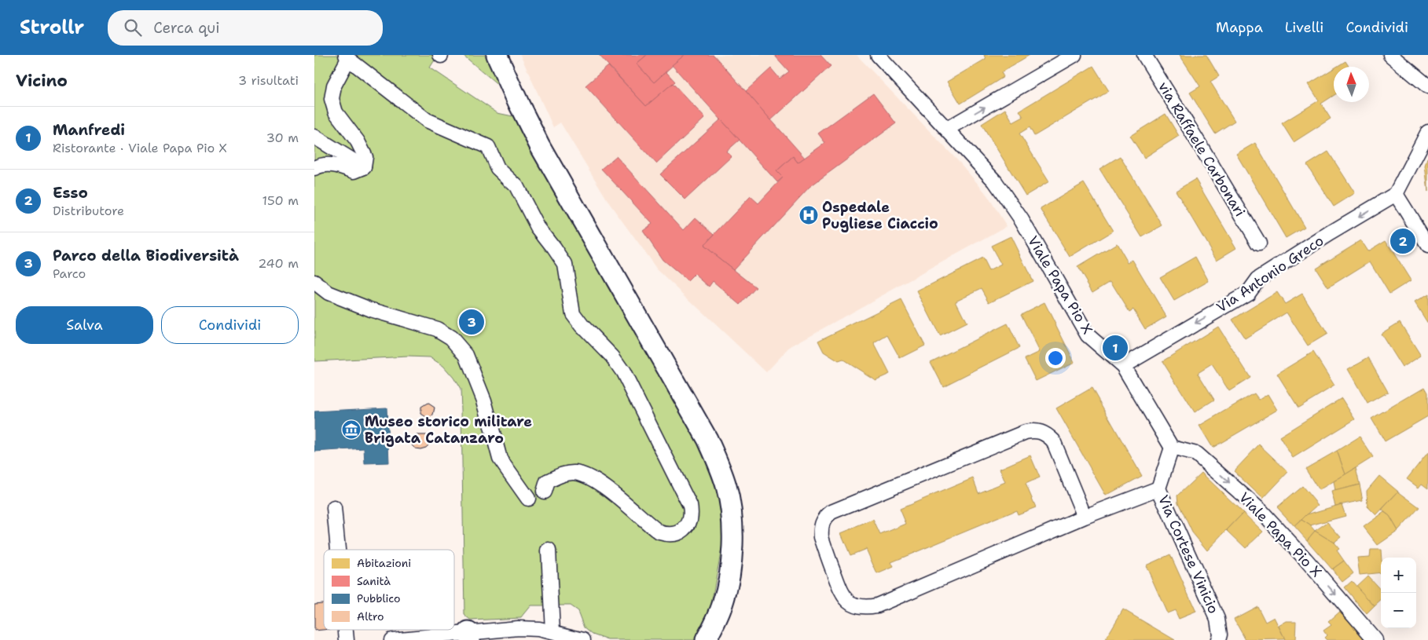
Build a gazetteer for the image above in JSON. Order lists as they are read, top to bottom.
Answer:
{
  "streets": {
    "street": [
      "via Raffaele Carbonari",
      "Via Antonio Greco",
      "Viale Papa Pio X",
      "Via Cortese Vinicio"
    ]
  },
  "crossings": [
    ["Via Antonio Greco", "Viale Papa Pio X"],
    ["Viale Papa Pio X", "Via Cortese Vinicio"]
  ],
  "one_way": ["Via Antonio Greco", "Viale Papa Pio X"],
  "places": {
    "hospital": ["Ospedale Pugliese Ciaccio"],
    "museum": ["Museo storico militare Brigata Catanzaro"]
  },
  "legend": [
    "Abitazioni",
    "Sanità",
    "Pubblico",
    "Altro"
  ],
  "north": "top",
  "page": {
    "header": "Strollr",
    "search": "Cerca qui",
    "nav": ["Mappa", "Livelli", "Condividi"],
    "heading": ["Vicino", "3 risultati"],
    "list": [
      {
        "mark": "1",
        "name": "Manfredi",
        "note": "Ristorante · Viale Papa Pio X",
        "value": "30 m"
      },
      {
        "mark": "2",
        "name": "Esso",
        "note": "Distributore",
        "value": "150 m"
      },
      {
        "mark": "3",
        "name": "Parco della Biodiversità",
        "note": "Parco",
        "value": "240 m"
      }
    ],
    "pins": ["2", "3", "1"],
    "buttons": ["Salva", "Condividi"],
    "map_buttons": ["+", "−"]
  }
}
